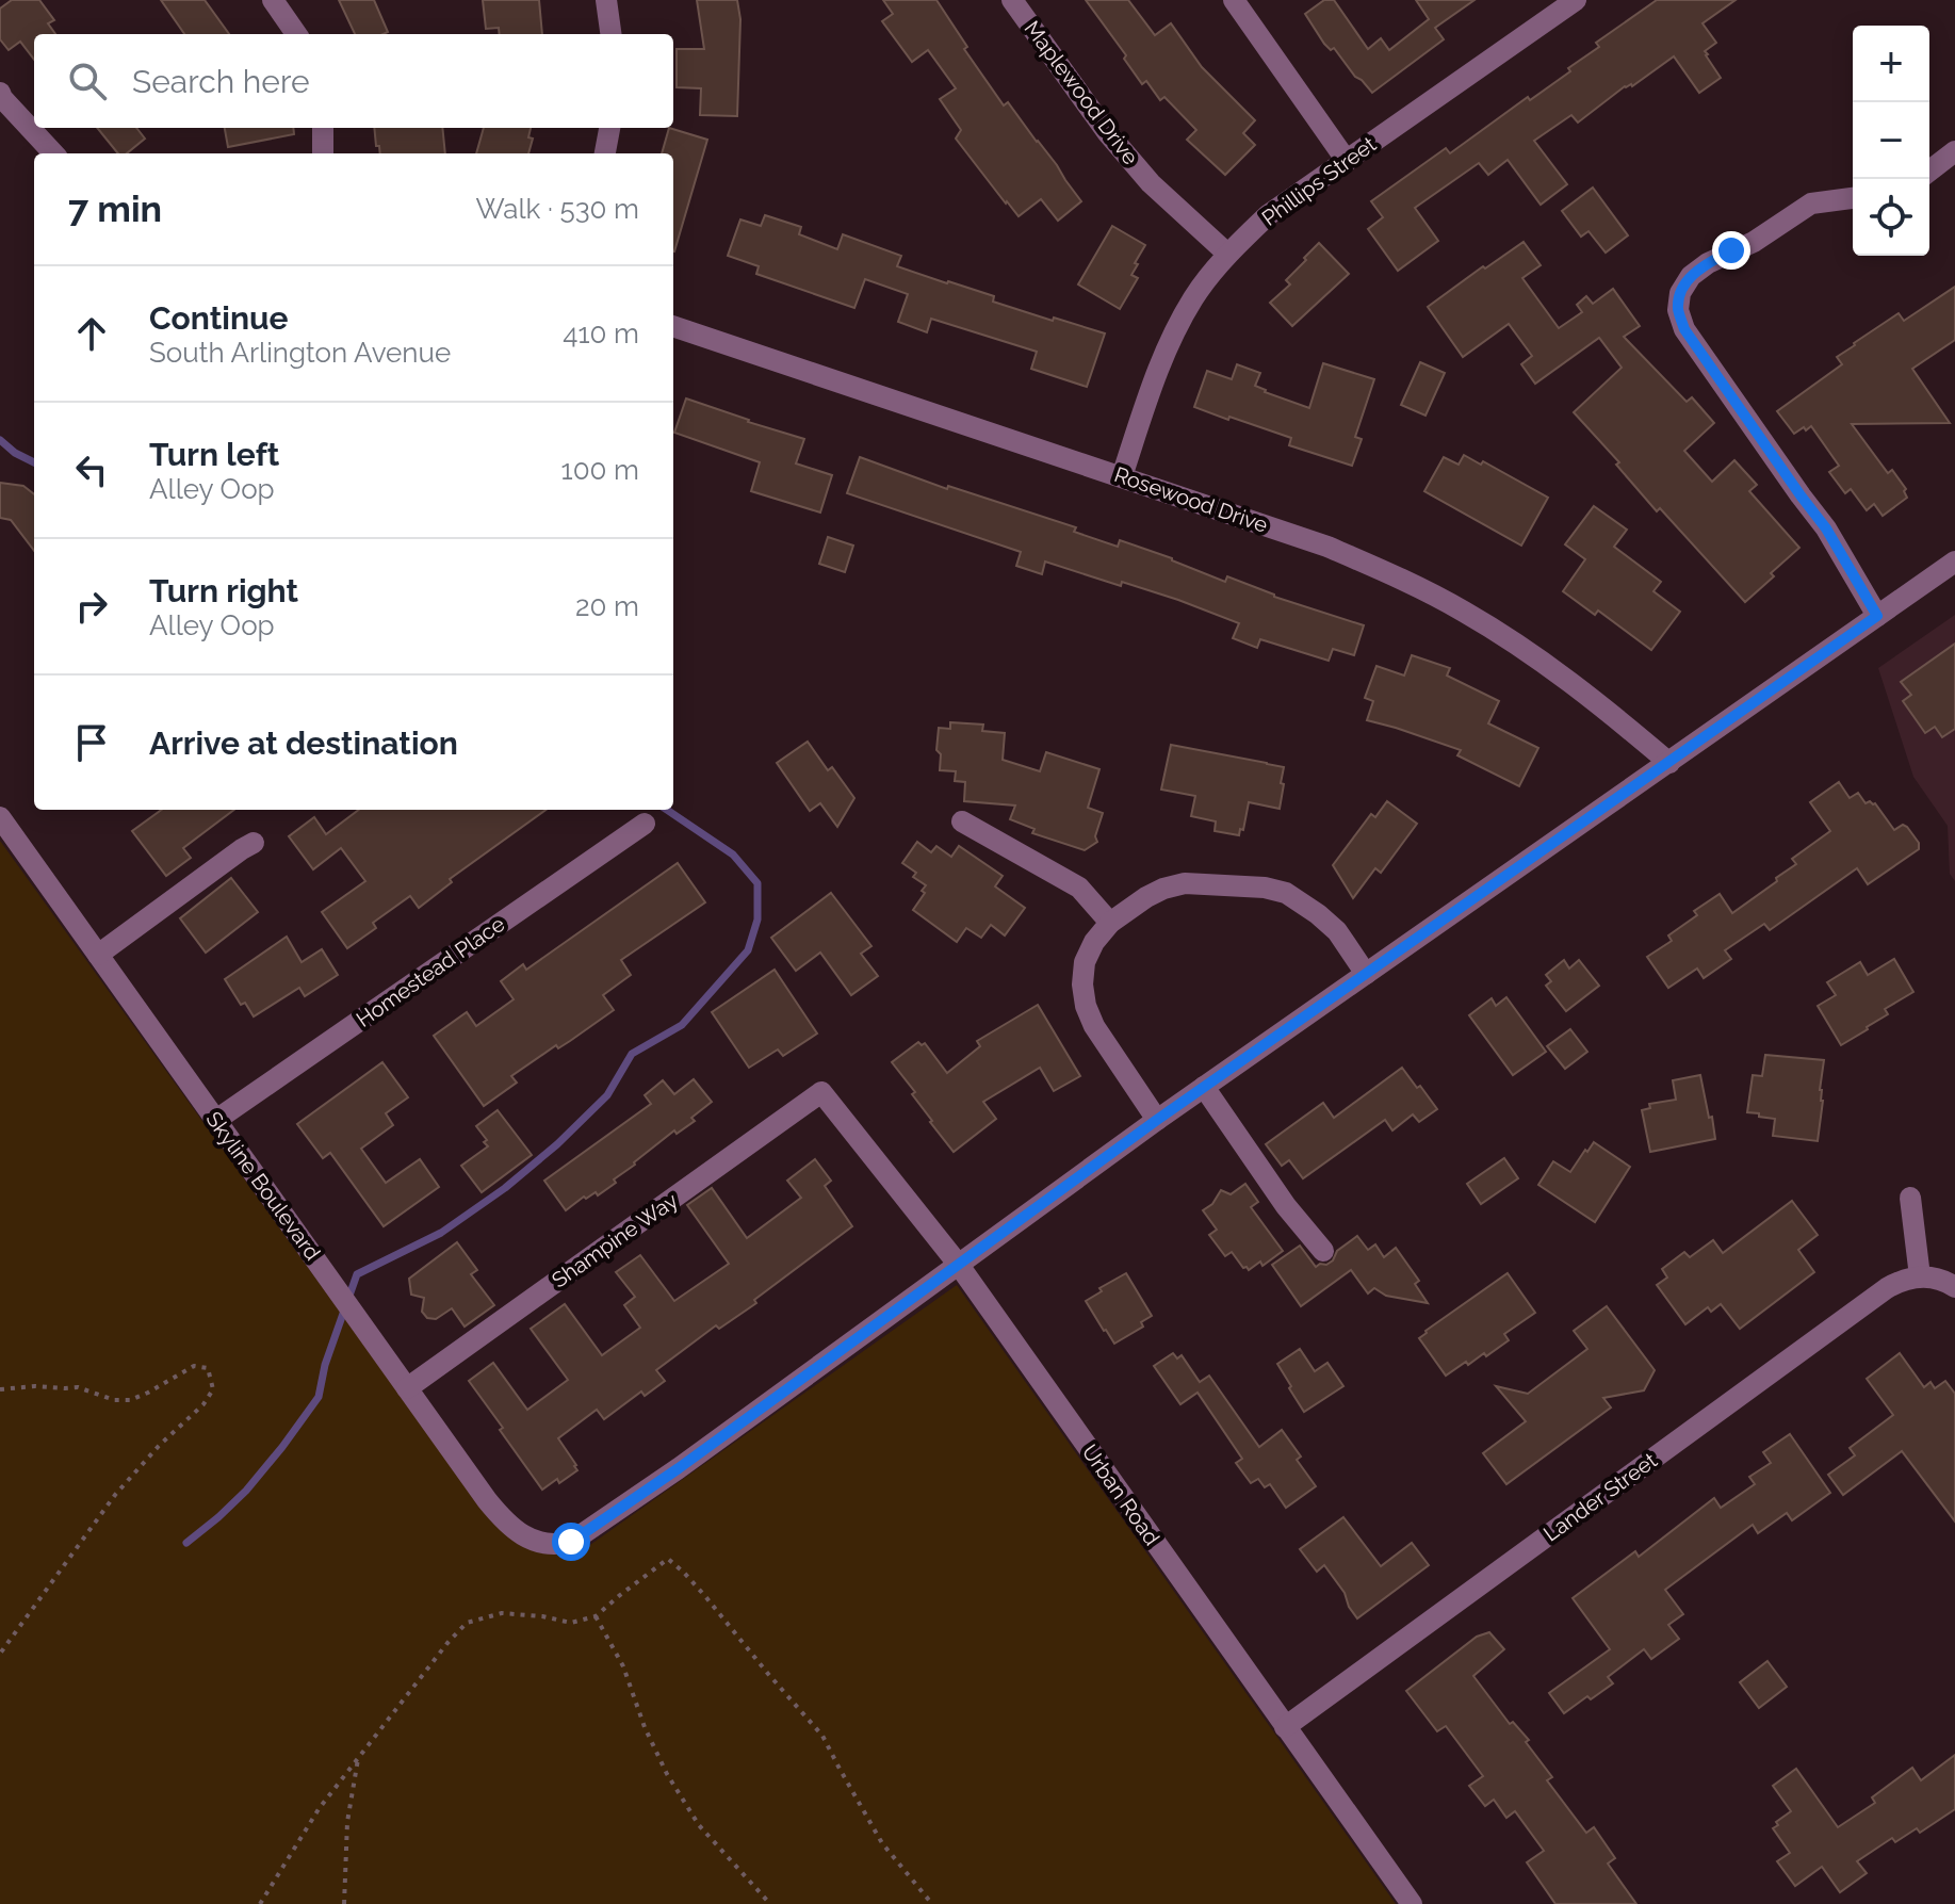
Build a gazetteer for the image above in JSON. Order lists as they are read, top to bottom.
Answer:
{
  "streets": {
    "street": [
      "Maplewood Drive",
      "Phillips Street",
      "Rosewood Drive",
      "Homestead Place",
      "Skyline Boulevard",
      "Shampine Way",
      "Urban Road",
      "Lander Street"
    ]
  },
  "crossings": [
    ["Maplewood Drive", "Phillips Street"],
    ["Phillips Street", "Rosewood Drive"],
    ["Homestead Place", "Skyline Boulevard"],
    ["Skyline Boulevard", "Shampine Way"],
    ["Skyline Boulevard", "Urban Road"],
    ["Shampine Way", "Urban Road"],
    ["Urban Road", "Lander Street"]
  ],
  "page": {
    "map_buttons": ["+", "−"],
    "search": "Search here",
    "heading": ["7 min", "Walk · 530 m"],
    "list": [
      ["Continue", "South Arlington Avenue", "410 m"],
      ["Turn left", "Alley Oop", "100 m"],
      ["Turn right", "Alley Oop", "20 m"],
      "Arrive at destination"
    ]
  }
}
